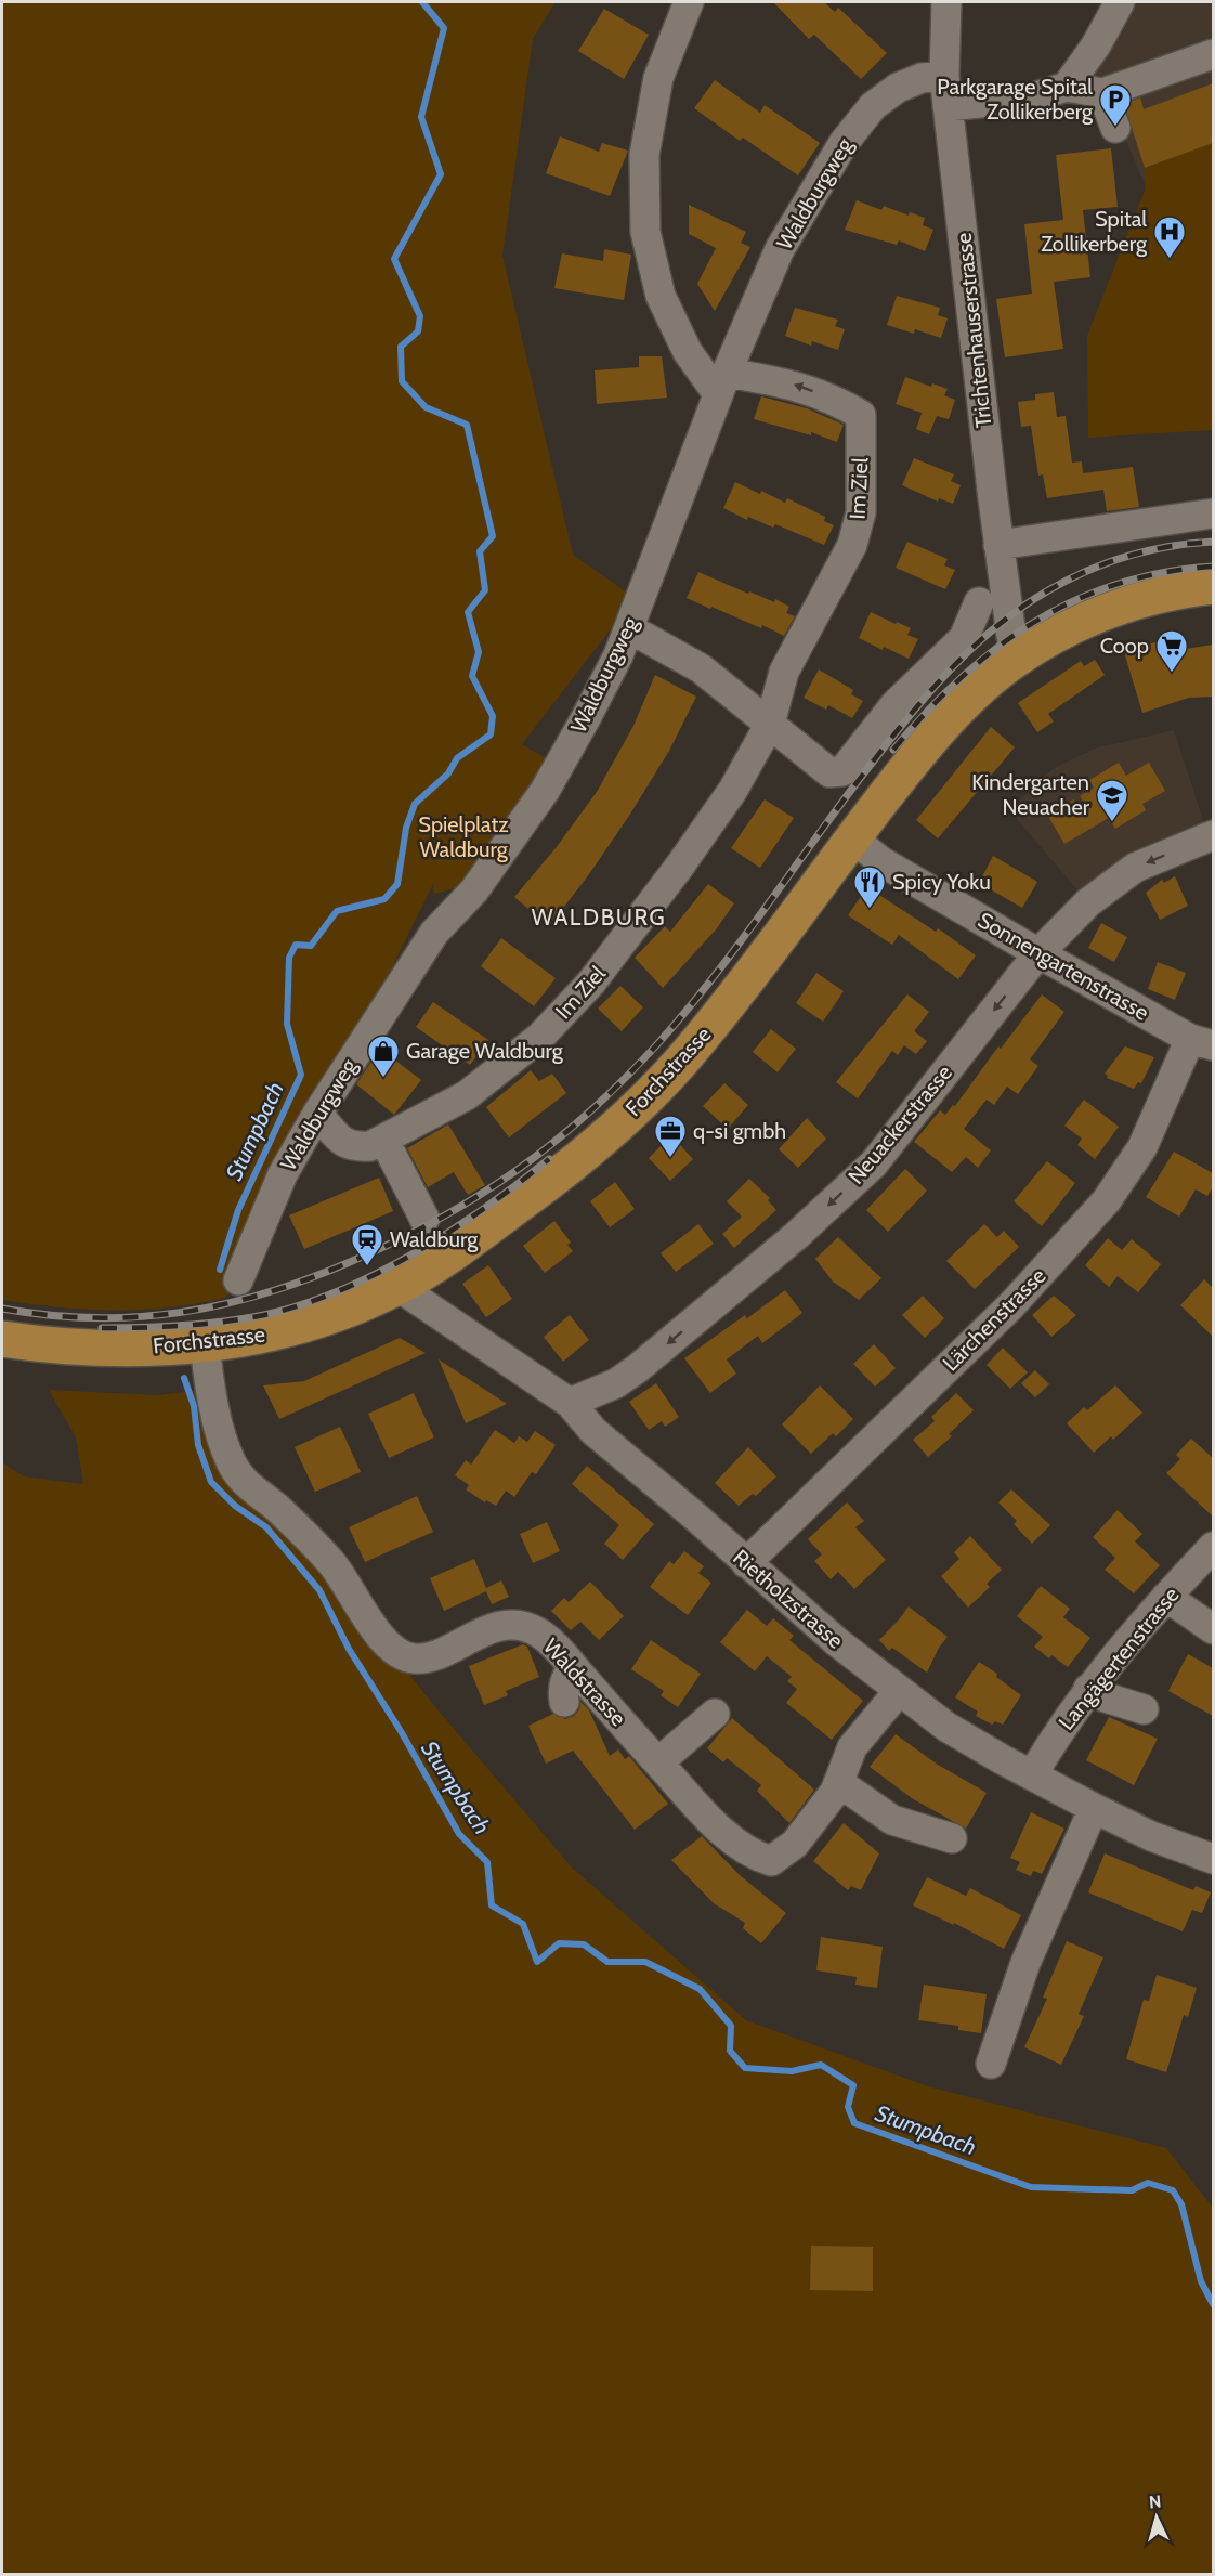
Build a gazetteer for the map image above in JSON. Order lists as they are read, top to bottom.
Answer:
{
  "streets": {
    "main road": ["Forchstrasse"],
    "street": [
      "Waldburgweg",
      "Trichtenhauserstrasse",
      "Im Ziel",
      "Sonnengartenstrasse",
      "Neuackerstrasse",
      "Lärchenstrasse",
      "Rietholzstrasse",
      "Langägertenstrasse",
      "Waldstrasse"
    ]
  },
  "crossings": [
    ["Waldburgweg", "Trichtenhauserstrasse"],
    ["Waldburgweg", "Im Ziel"],
    ["Trichtenhauserstrasse", "Forchstrasse"],
    ["Sonnengartenstrasse", "Forchstrasse"],
    ["Sonnengartenstrasse", "Neuackerstrasse"],
    ["Sonnengartenstrasse", "Lärchenstrasse"],
    ["Forchstrasse", "Rietholzstrasse"],
    ["Forchstrasse", "Waldstrasse"],
    ["Neuackerstrasse", "Rietholzstrasse"],
    ["Lärchenstrasse", "Rietholzstrasse"],
    ["Rietholzstrasse", "Langägertenstrasse"],
    ["Rietholzstrasse", "Waldstrasse"]
  ],
  "one_way": ["Neuackerstrasse"],
  "districts": ["WALDBURG"],
  "water": ["Stumpbach"],
  "parks": ["Spielplatz Waldburg"],
  "places": {
    "parking": ["Parkgarage Spital Zollikerberg"],
    "hospital": ["Spital Zollikerberg"],
    "supermarket": ["Coop"],
    "school or university": ["Kindergarten Neuacher"],
    "restaurant": ["Spicy Yoku"],
    "shop": ["Garage Waldburg"],
    "office": ["q-si gmbh"],
    "station": ["Waldburg"]
  },
  "north": "top"
}
